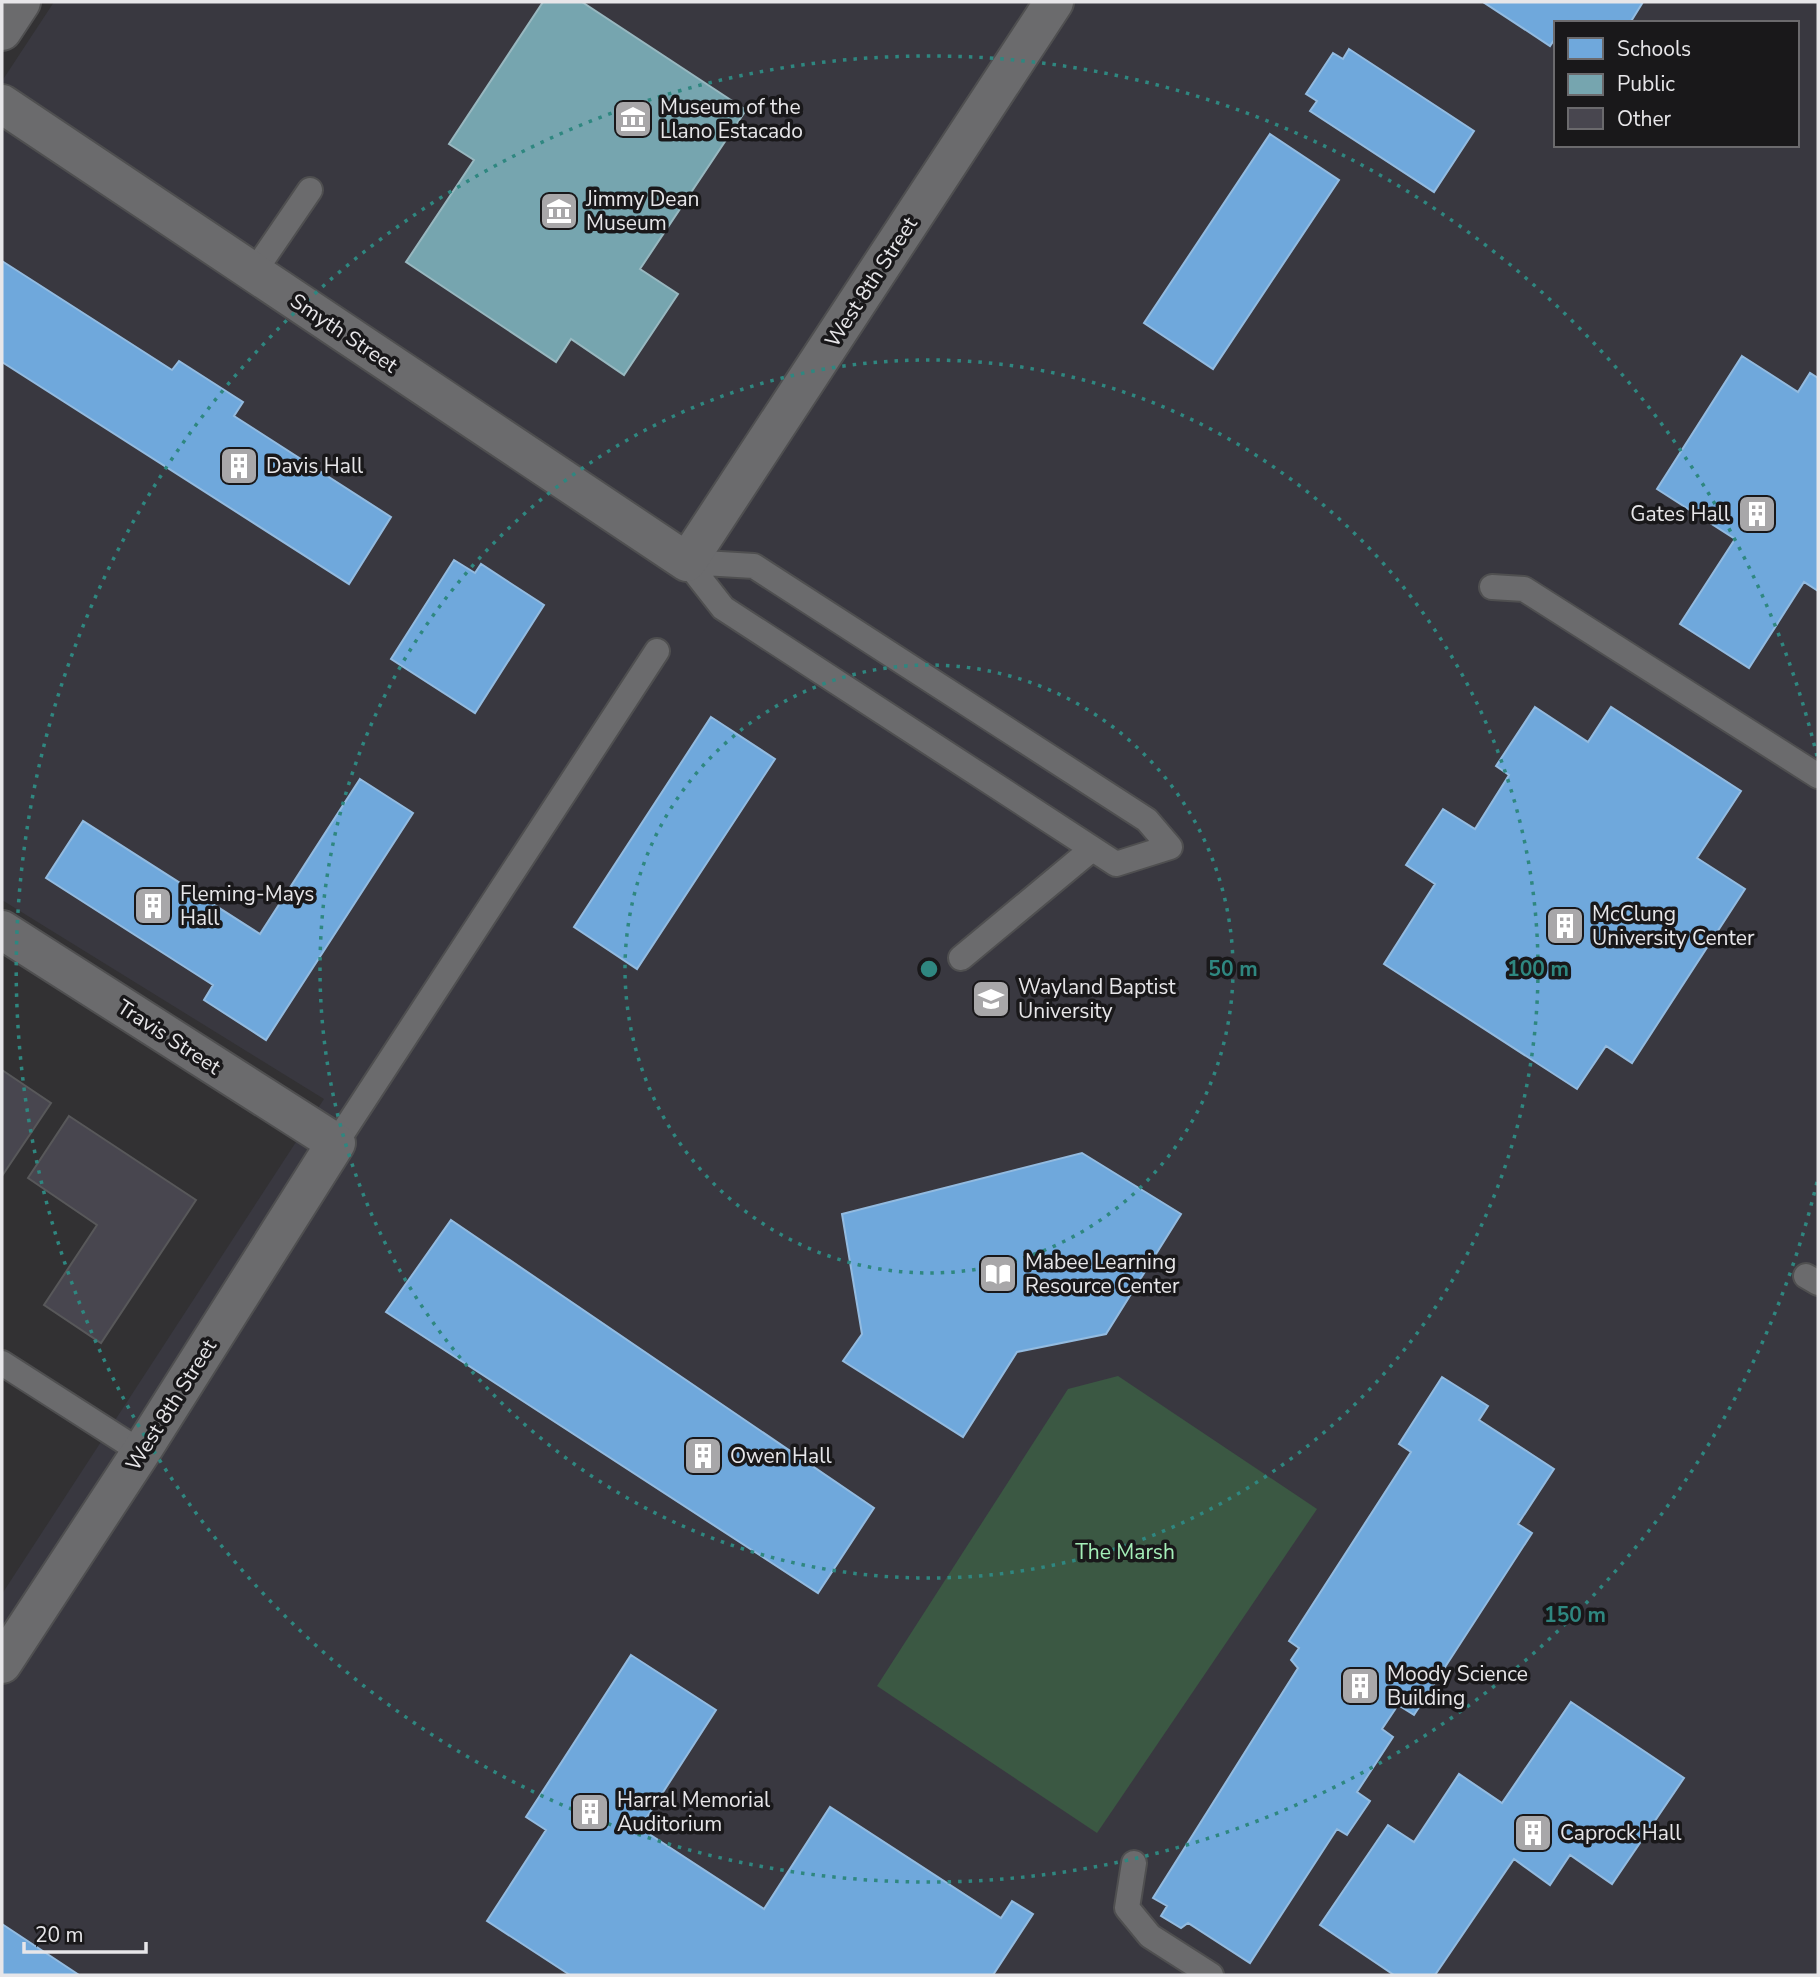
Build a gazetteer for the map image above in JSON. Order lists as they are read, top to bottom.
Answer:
{
  "streets": {
    "street": ["West 8th Street", "Smyth Street", "Travis Street"]
  },
  "crossings": [
    ["West 8th Street", "Smyth Street"],
    ["West 8th Street", "Travis Street"]
  ],
  "parks": ["The Marsh"],
  "places": {
    "museum": ["Museum of the Llano Estacado", "Jimmy Dean Museum"],
    "building": [
      "Davis Hall",
      "Gates Hall",
      "Fleming-Mays Hall",
      "McClung University Center",
      "Owen Hall",
      "Moody Science Building",
      "Harral Memorial Auditorium",
      "Caprock Hall"
    ],
    "school or university": ["Wayland Baptist University"],
    "library": ["Mabee Learning Resource Center"]
  },
  "legend": ["Schools", "Public", "Other"],
  "scale_bar": "20 m",
  "rings": ["50 m", "100 m", "150 m"]
}
